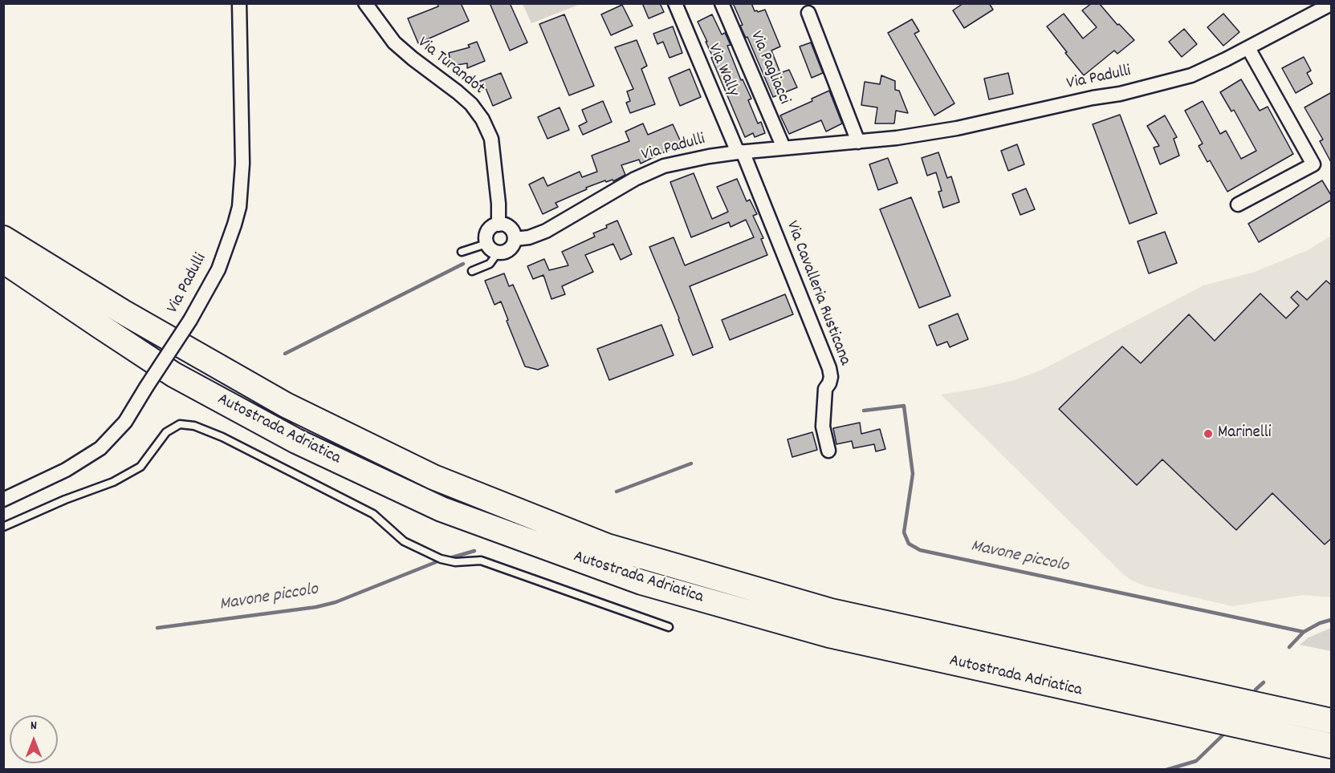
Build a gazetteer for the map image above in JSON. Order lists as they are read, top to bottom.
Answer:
{
  "streets": {
    "highway": ["Autostrada Adriatica"],
    "street": [
      "Via Turandot",
      "Via Pagliacci",
      "Via Wally",
      "Via Padulli",
      "Via Cavalleria Rusticana"
    ]
  },
  "crossings": [
    ["Via Turandot", "Via Padulli"],
    ["Via Pagliacci", "Via Padulli"],
    ["Via Wally", "Via Padulli"],
    ["Via Wally", "Via Cavalleria Rusticana"],
    ["Via Padulli", "Via Cavalleria Rusticana"]
  ],
  "water": ["Mavone piccolo"],
  "places": ["Marinelli"],
  "north": "top"
}
